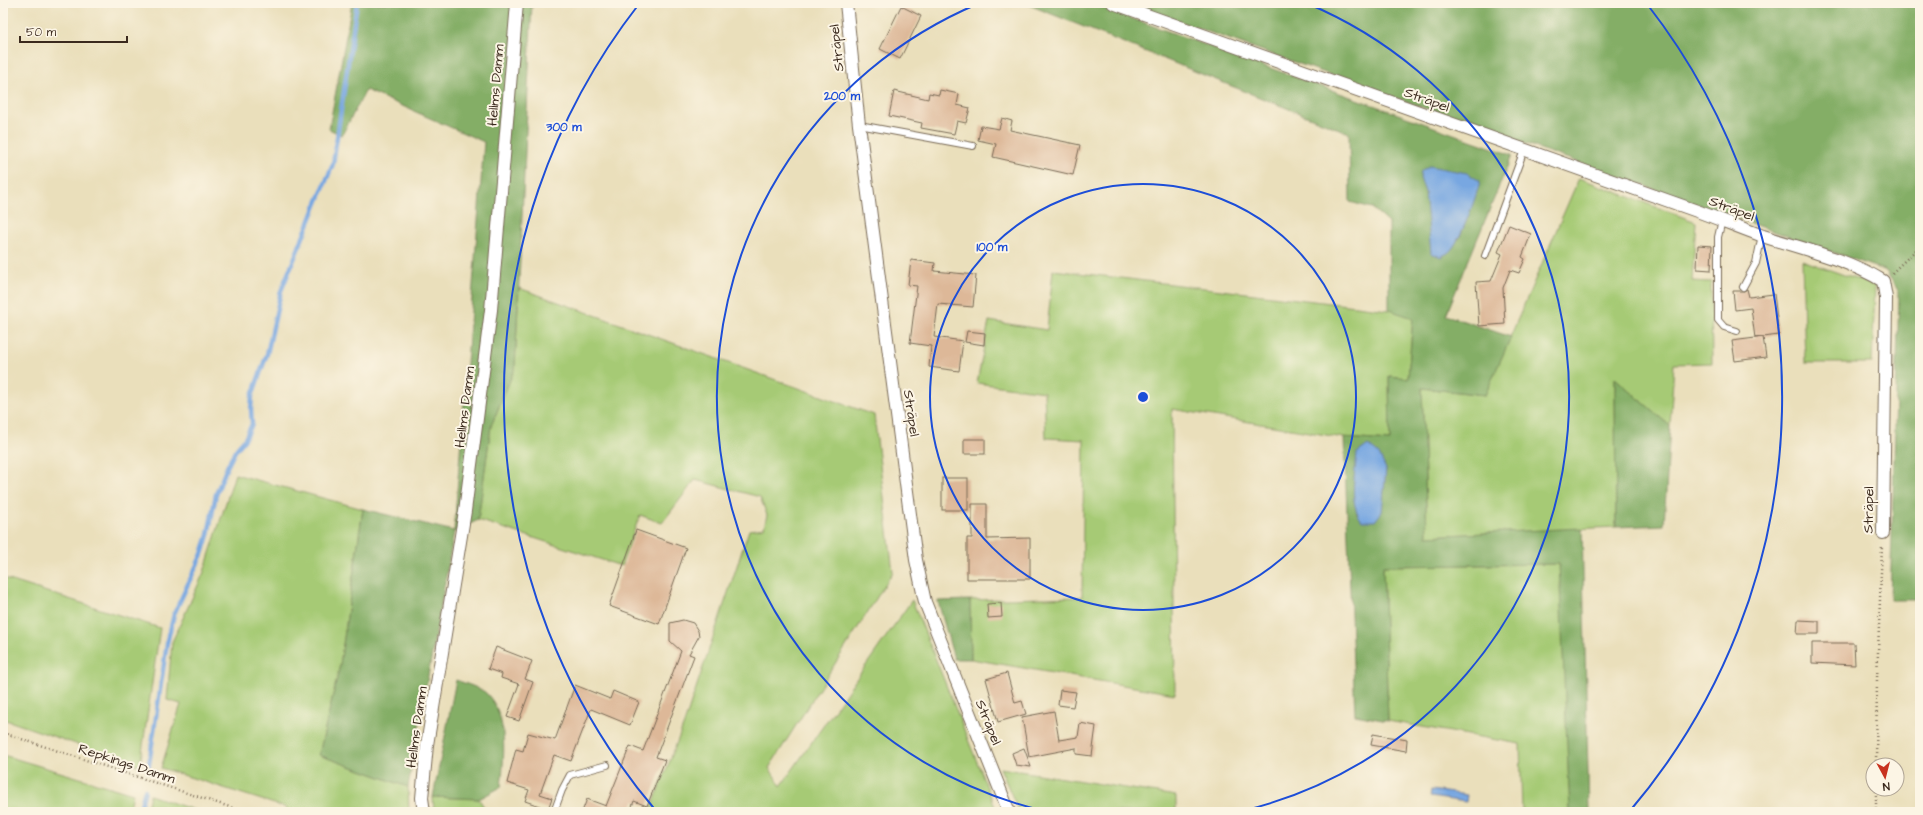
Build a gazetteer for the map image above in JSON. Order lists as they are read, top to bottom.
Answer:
{
  "streets": {
    "street": ["Sträpel", "Hellms Damm"],
    "path": ["Repkings Damm"]
  },
  "scale_bar": "50 m",
  "north": "bottom",
  "rings": ["200 m", "300 m", "100 m"]
}
